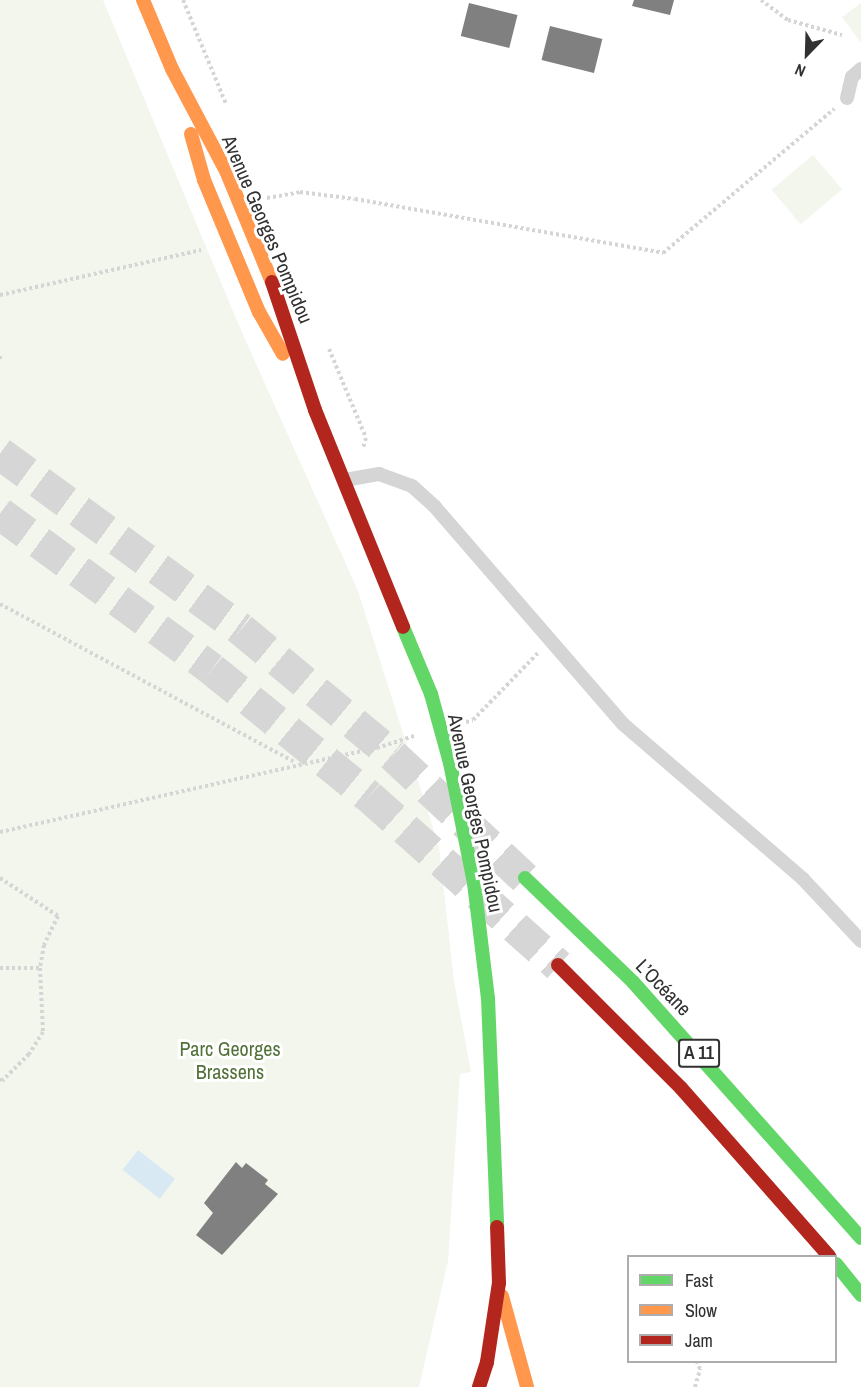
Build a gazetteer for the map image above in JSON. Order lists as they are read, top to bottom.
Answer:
{
  "streets": {
    "main road": ["Avenue Georges Pompidou", "L’Océane", "A 11"]
  },
  "parks": ["Parc Georges Brassens"],
  "legend": ["Fast", "Slow", "Jam"],
  "north": "bottom left"
}
